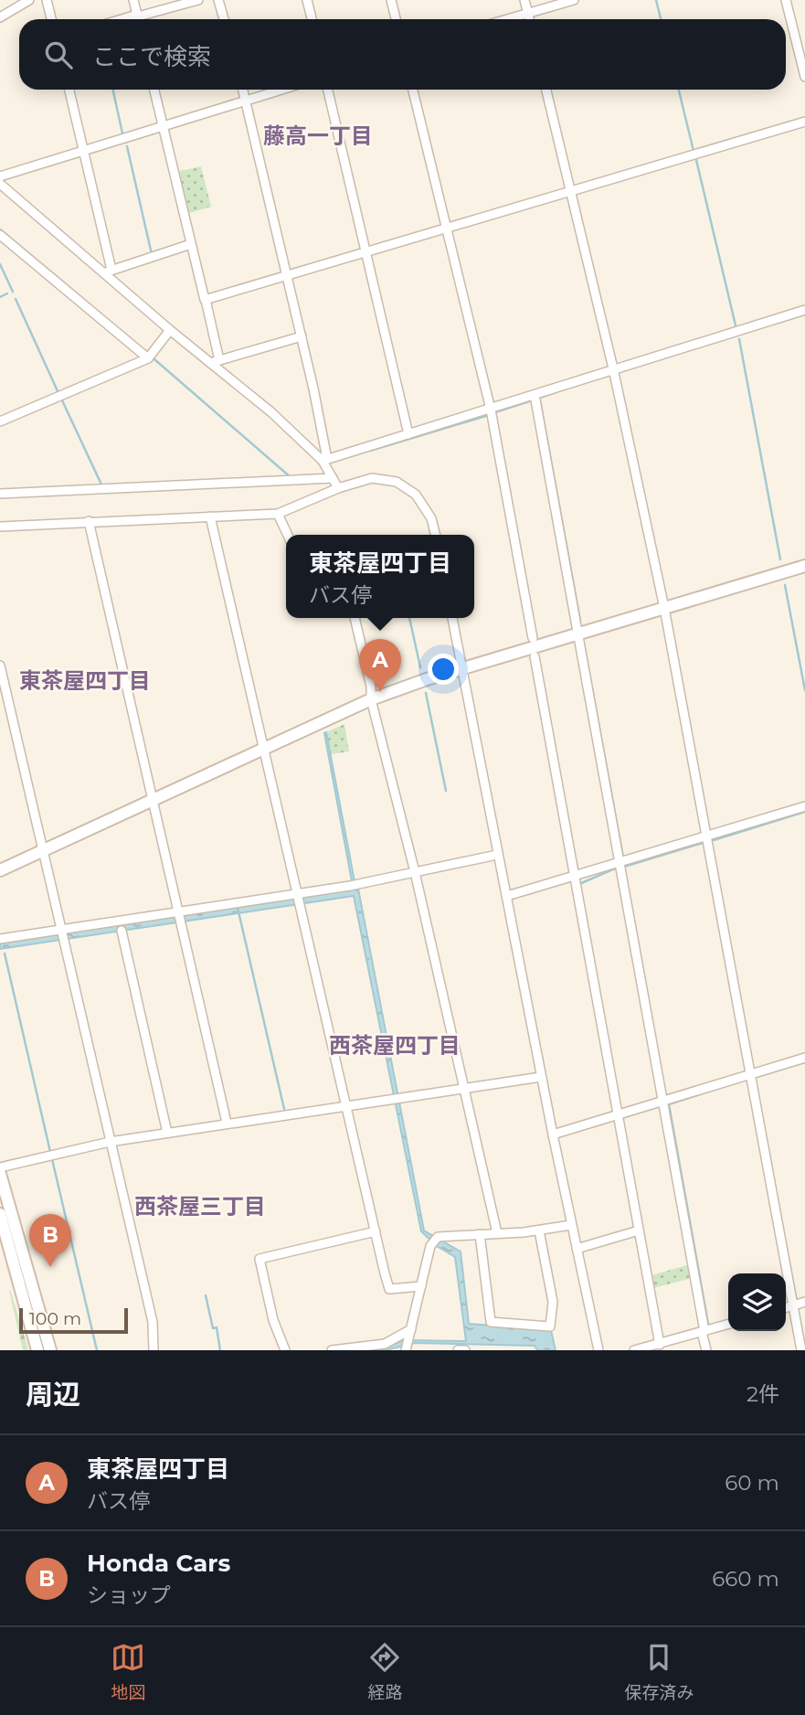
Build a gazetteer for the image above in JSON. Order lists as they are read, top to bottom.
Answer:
{
  "districts": [
    "藤高一丁目",
    "東茶屋四丁目",
    "西茶屋四丁目",
    "西茶屋三丁目"
  ],
  "scale_bar": "100 m",
  "page": {
    "search": "ここで検索",
    "popup": ["東茶屋四丁目", "バス停"],
    "pins": ["A", "B"],
    "scale": "100 m",
    "heading": ["周辺", "2件"],
    "list": [
      {
        "mark": "A",
        "name": "東茶屋四丁目",
        "note": "バス停",
        "value": "60 m"
      },
      {
        "mark": "B",
        "name": "Honda Cars",
        "note": "ショップ",
        "value": "660 m"
      }
    ],
    "nav": ["地図", "経路", "保存済み"]
  }
}
